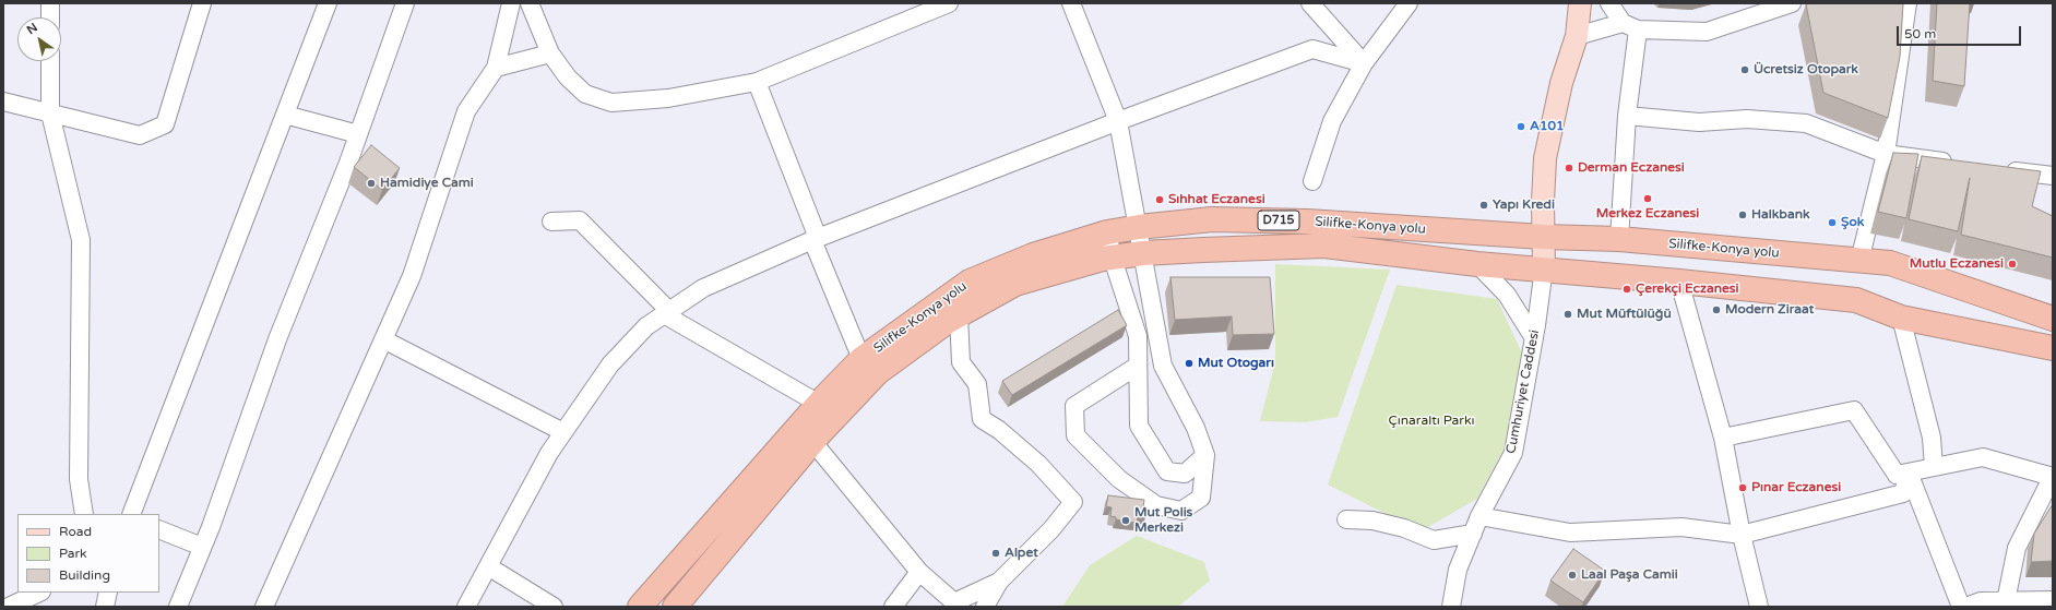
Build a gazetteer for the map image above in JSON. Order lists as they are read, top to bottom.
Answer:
{
  "streets": {
    "highway": ["D715", "Silifke-Konya yolu"],
    "street": ["Cumhuriyet Caddesi"]
  },
  "crossings": [
    ["Silifke-Konya yolu", "Cumhuriyet Caddesi"]
  ],
  "parks": ["Çınaraltı Parkı"],
  "places": [
    "Ücretsiz Otopark",
    "A101",
    "Derman Eczanesi",
    "Hamidiye Cami",
    "Merkez Eczanesi",
    "Sıhhat Eczanesi",
    "Yapı Kredi",
    "Halkbank",
    "Şok",
    "Mutlu Eczanesi",
    "Çerekçi Eczanesi",
    "Modern Ziraat",
    "Mut Müftülüğü",
    "Mut Otogarı",
    "Pınar Eczanesi",
    "Mut Polis Merkezi",
    "Alpet",
    "Laal Paşa Camii"
  ],
  "legend": ["Road", "Park", "Building"],
  "scale_bar": "50 m",
  "north": "top left"
}
